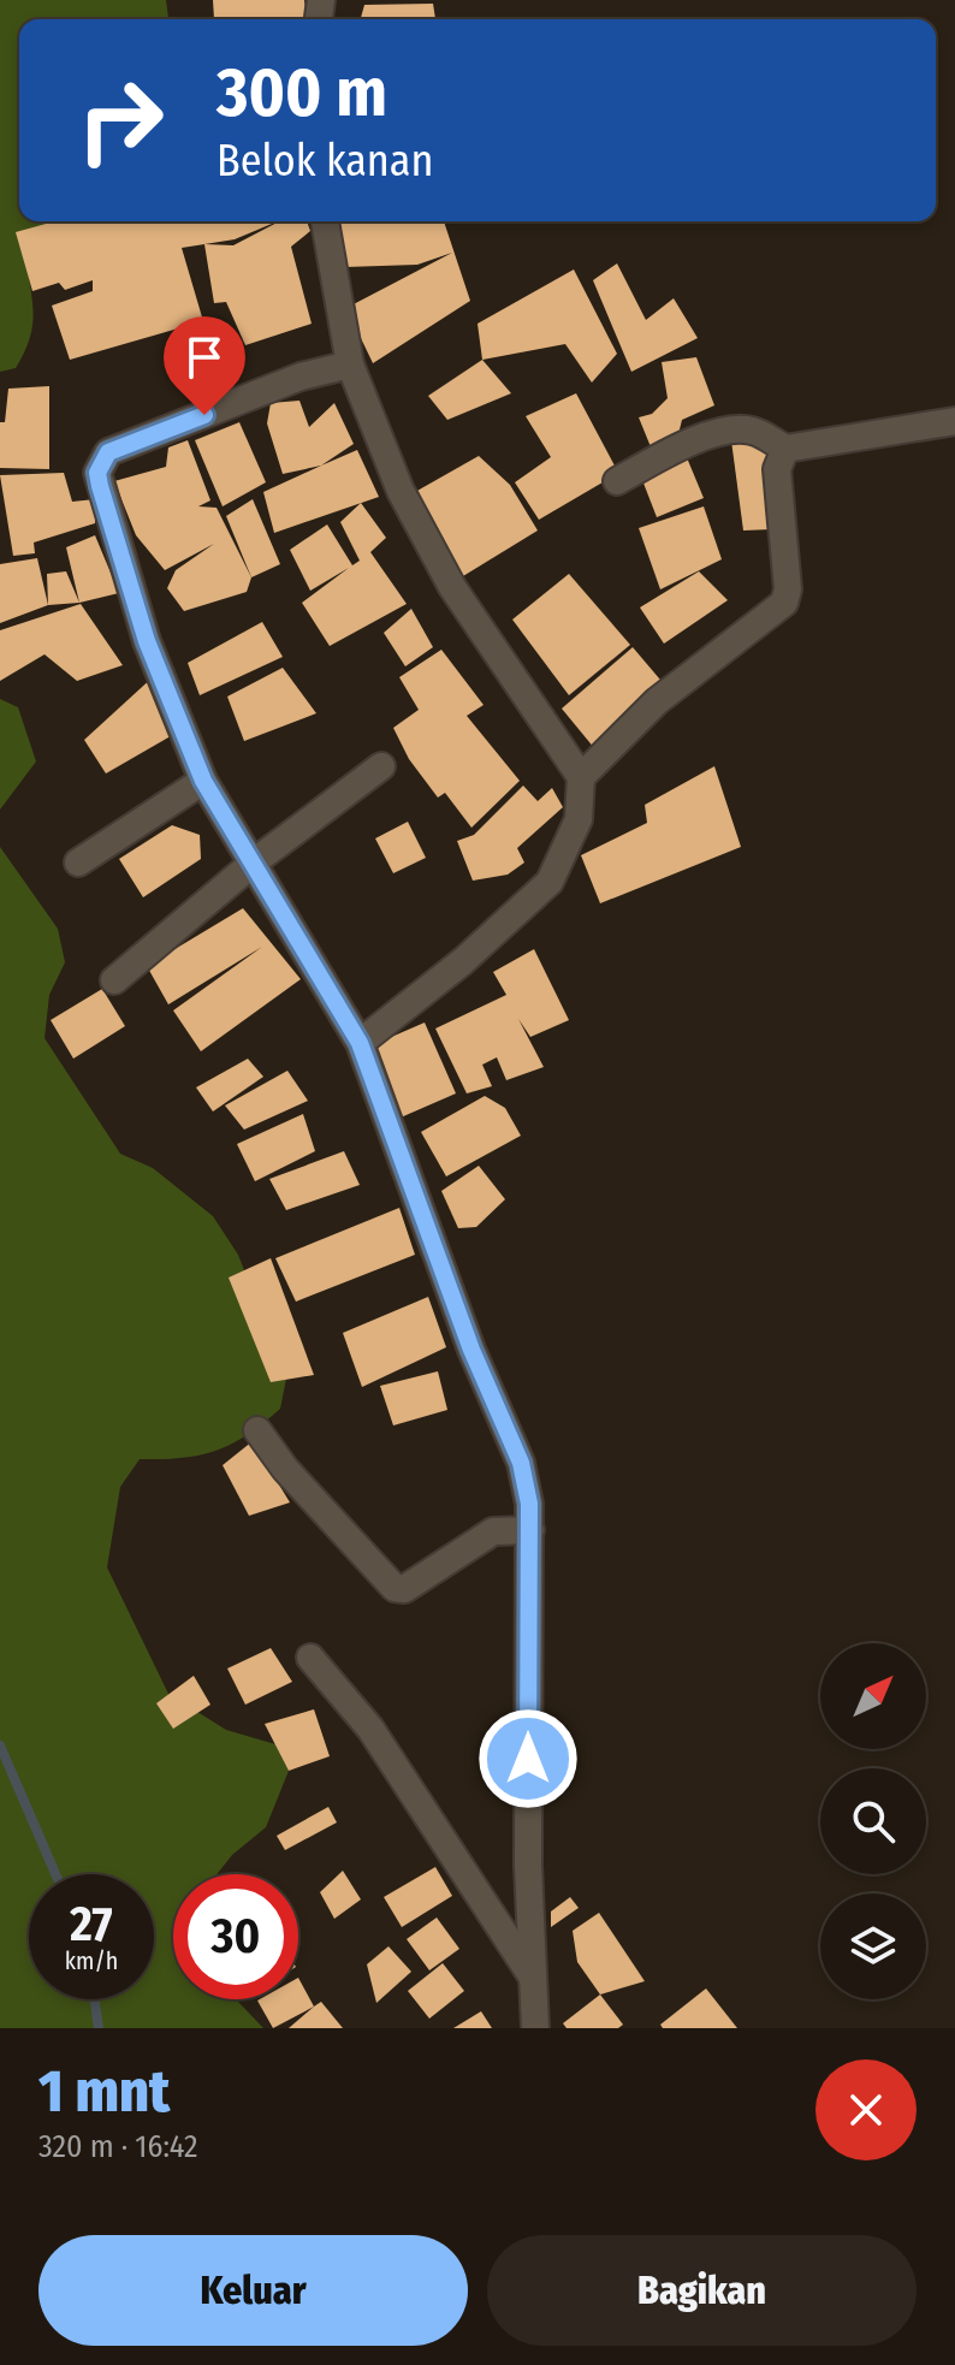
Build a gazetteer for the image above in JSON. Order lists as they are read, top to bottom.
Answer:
{
  "north": "top right",
  "page": {
    "turn": ["300 m", "Belok kanan"],
    "speed": "27 km/h",
    "limit": "30",
    "heading": ["1 mnt", "320 m · 16:42"],
    "buttons": ["Keluar", "Bagikan"]
  }
}
